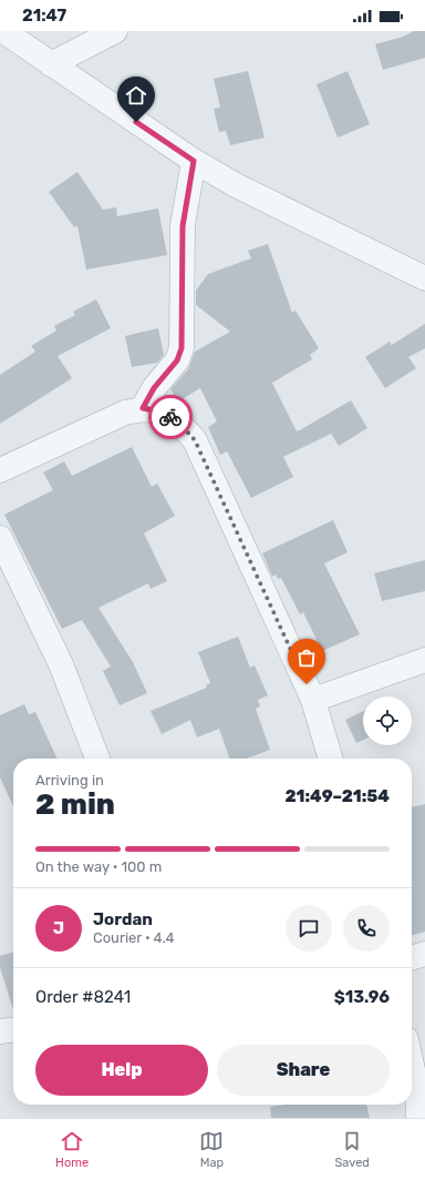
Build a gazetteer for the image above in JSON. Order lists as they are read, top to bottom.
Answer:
{
  "page": {
    "status": "21:47",
    "heading": ["2 min", "Arriving in", "21:49–21:54"],
    "panel": [
      "Jordan",
      "Courier · 4.4",
      "Order #8241",
      "$13.96"
    ],
    "bar": "On the way · 100 m",
    "round": "J",
    "buttons": ["Help", "Share"],
    "tabs": ["Home", "Map", "Saved"]
  }
}
